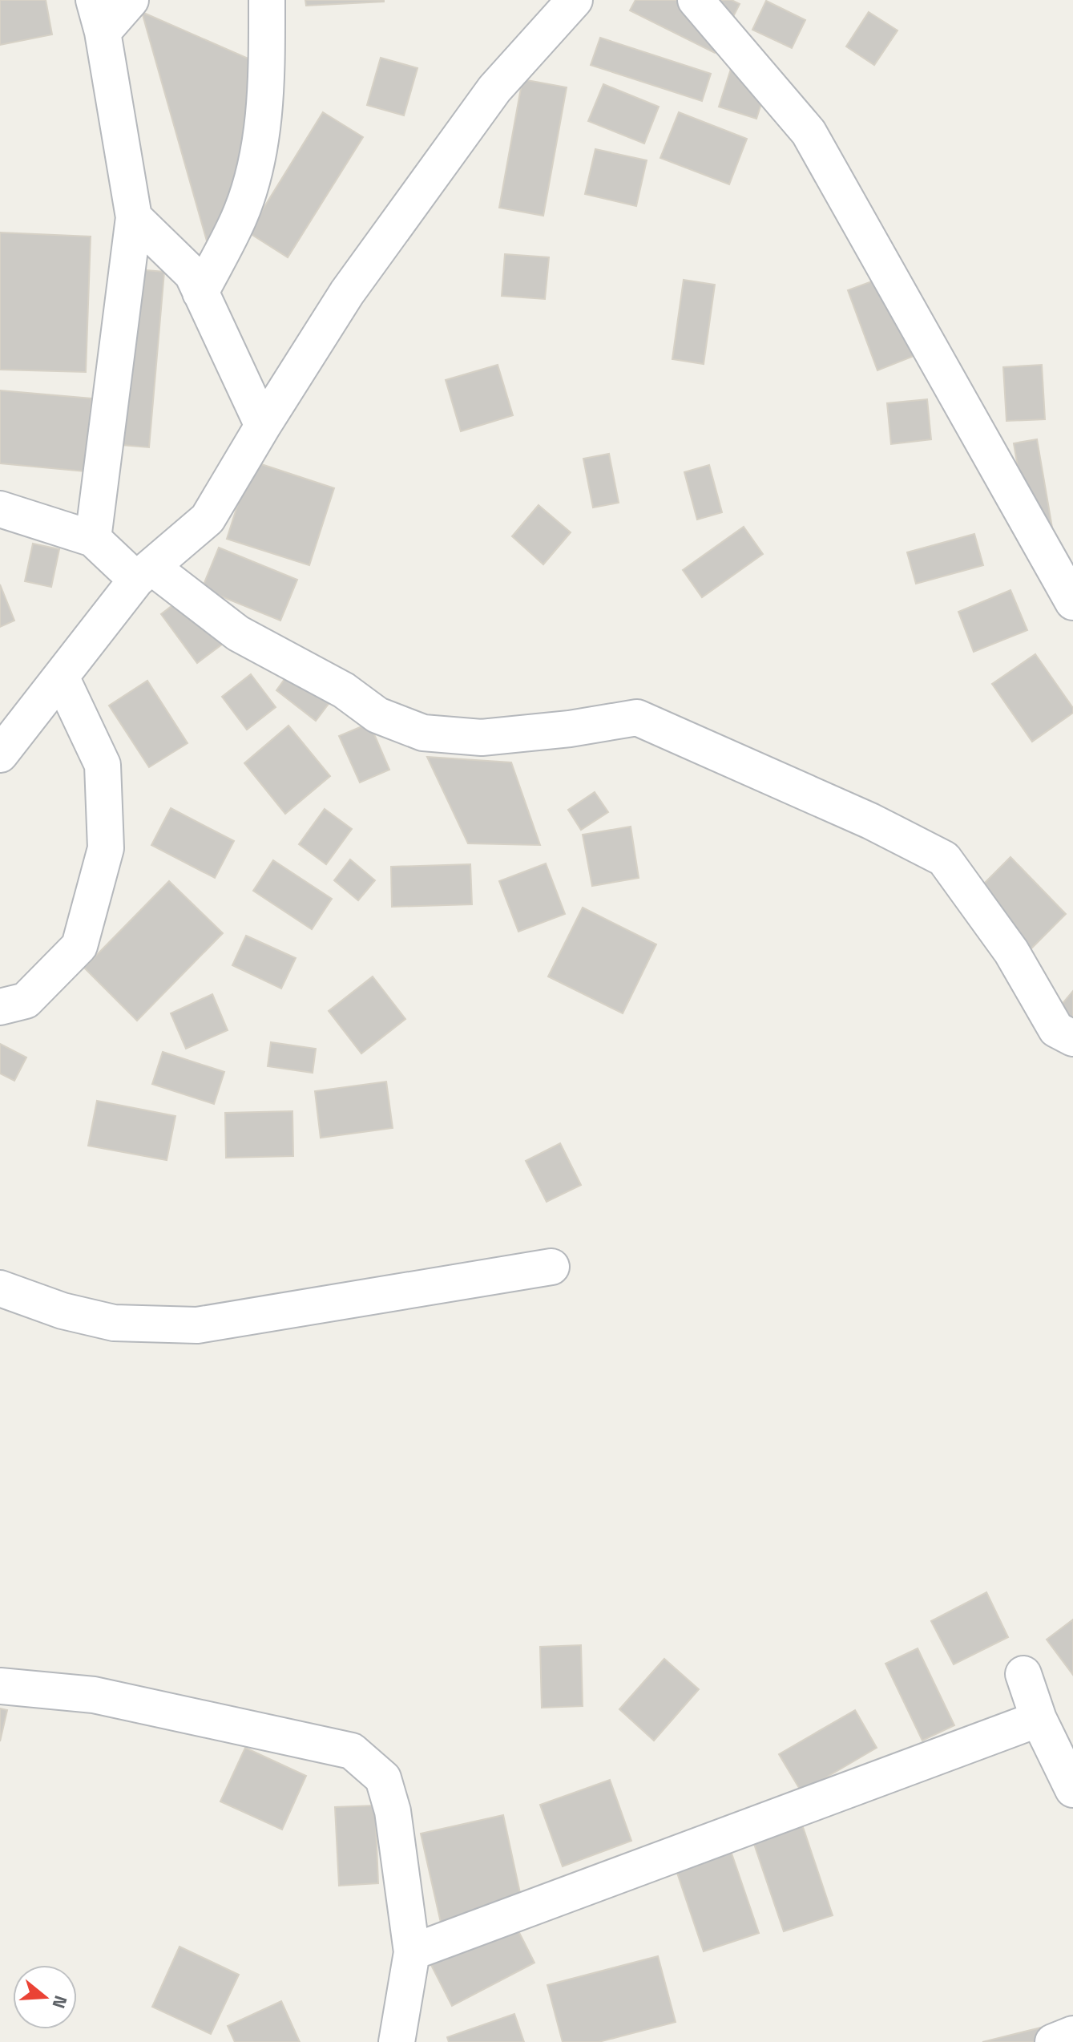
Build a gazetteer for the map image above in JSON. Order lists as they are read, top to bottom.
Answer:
{
  "north": "right"
}
